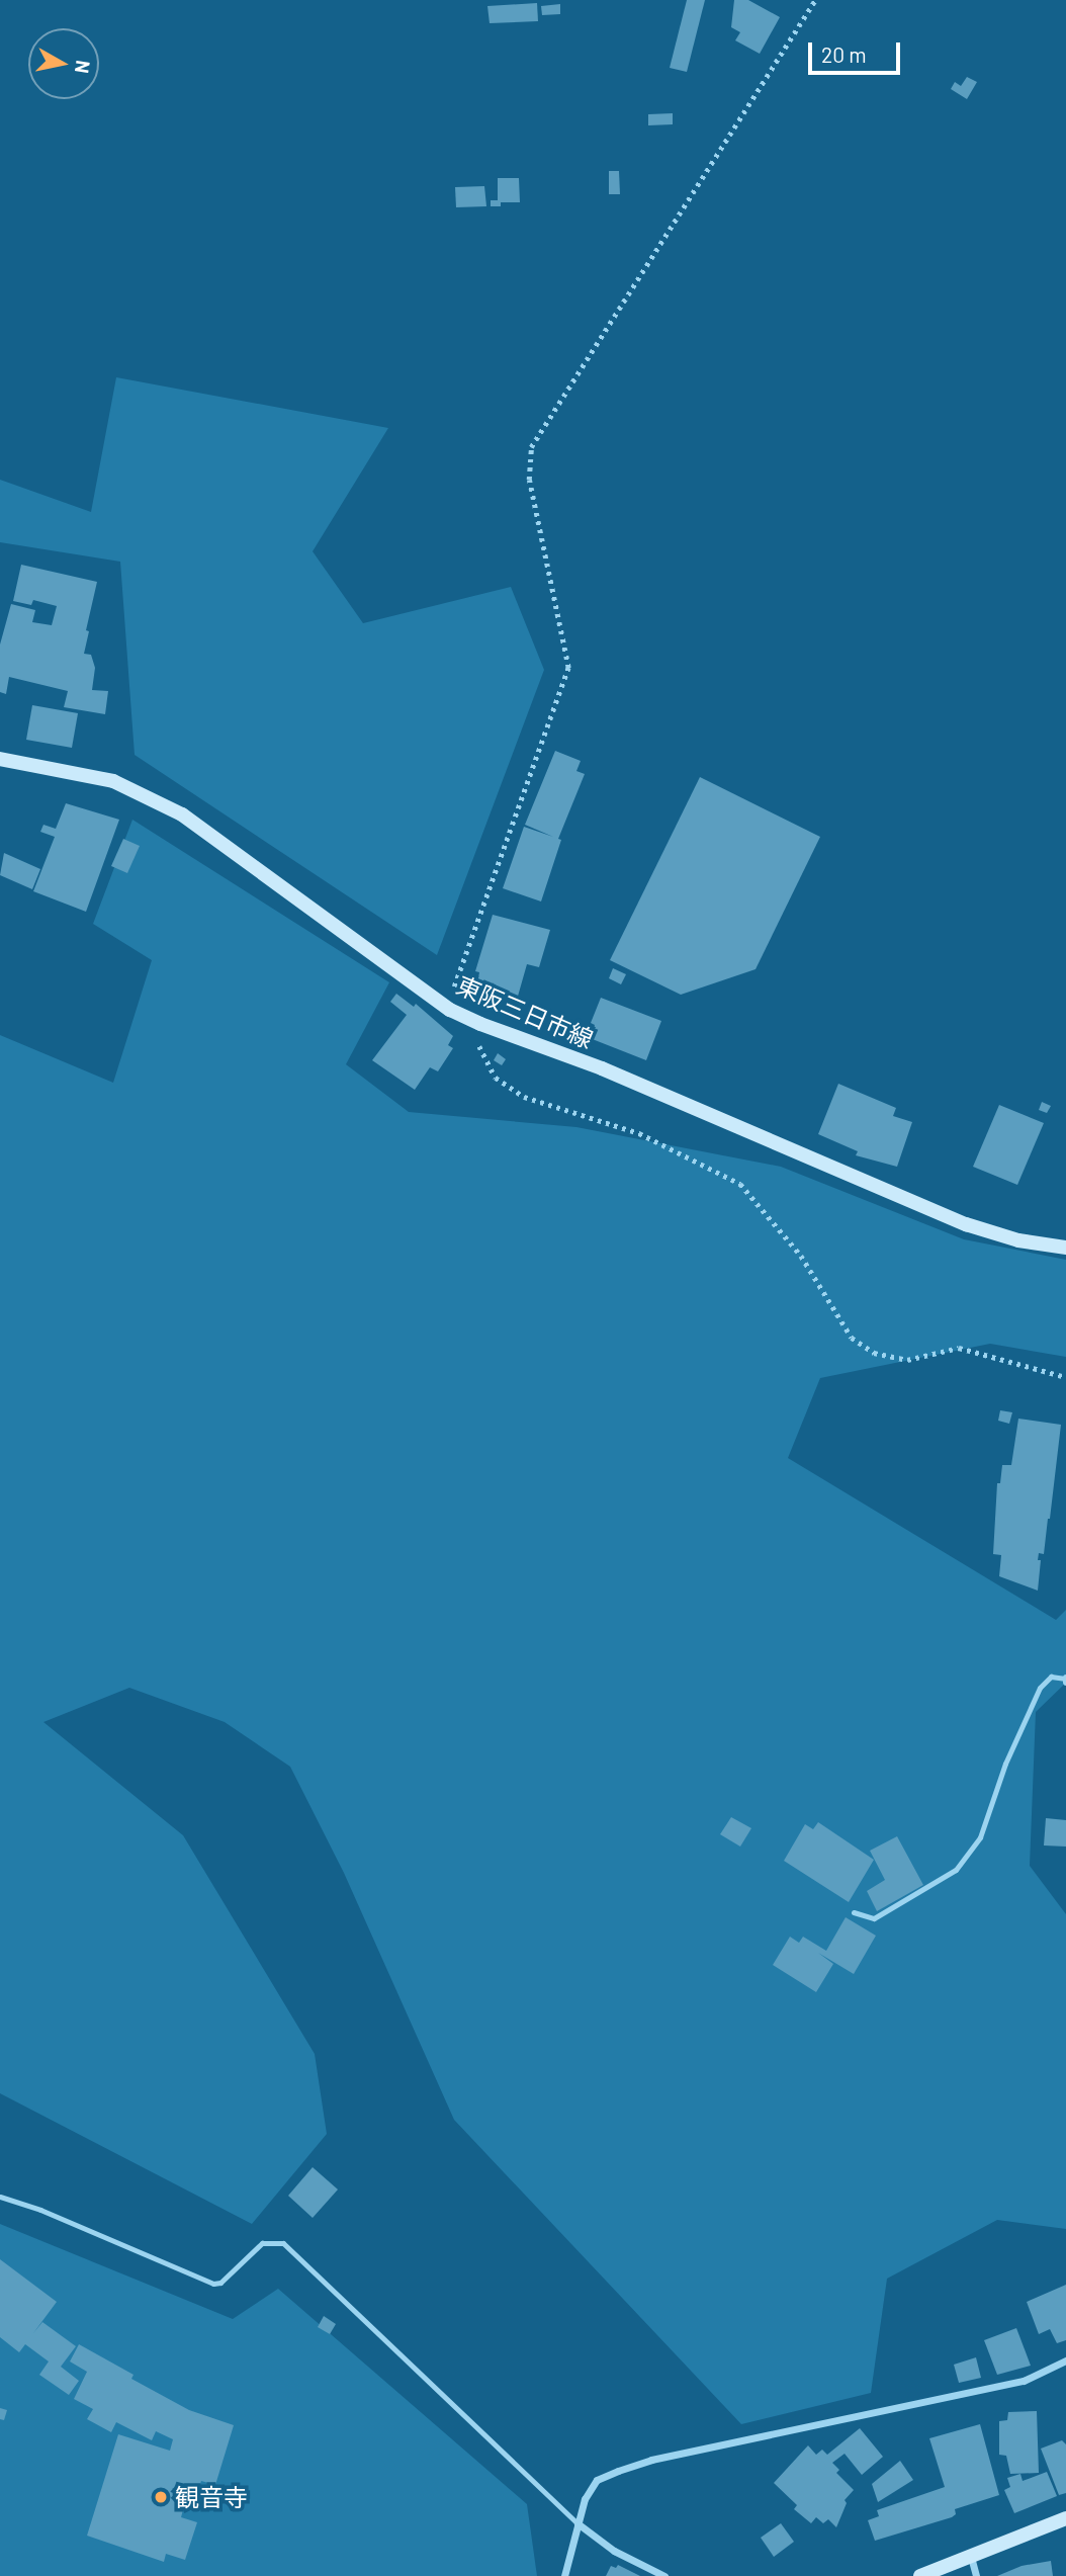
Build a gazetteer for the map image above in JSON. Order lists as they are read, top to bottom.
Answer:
{
  "streets": {
    "main road": ["東阪三日市線"]
  },
  "places": ["観音寺"],
  "scale_bar": "20 m",
  "north": "right"
}
